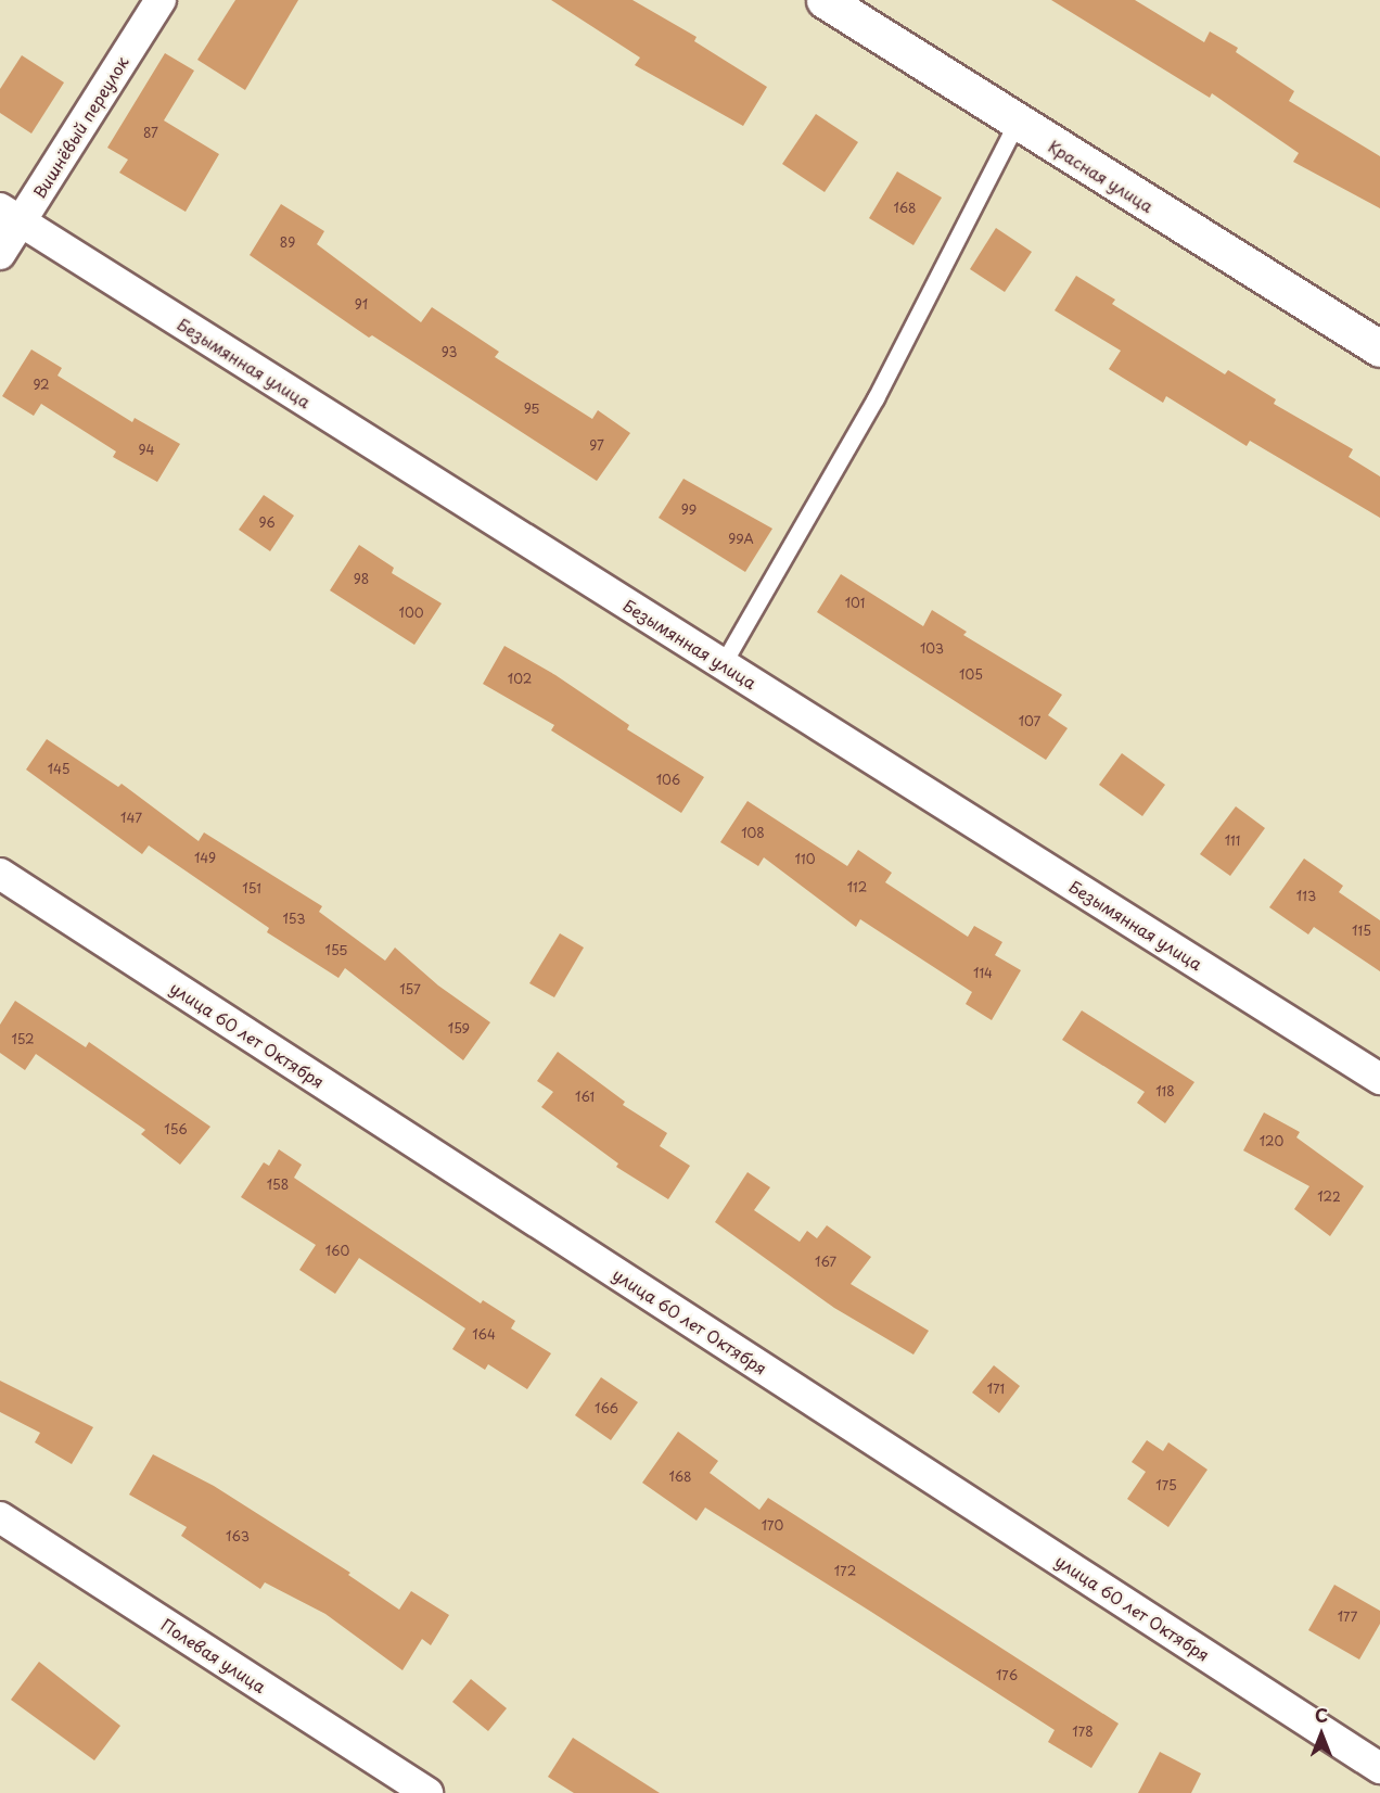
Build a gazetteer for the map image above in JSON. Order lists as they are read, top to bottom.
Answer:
{
  "streets": {
    "street": [
      "Вишнёвый переулок",
      "Красная улица",
      "Безымянная улица",
      "улица 60 лет Октября",
      "Полевая улица"
    ]
  },
  "crossings": [
    ["Вишнёвый переулок", "Безымянная улица"]
  ],
  "house_numbers": [
    "87",
    "168",
    "89",
    "91",
    "93",
    "92",
    "95",
    "97",
    "94",
    "99",
    "96",
    "99А",
    "98",
    "101",
    "100",
    "103",
    "105",
    "102",
    "107",
    "145",
    "106",
    "147",
    "108",
    "111",
    "149",
    "110",
    "112",
    "151",
    "113",
    "153",
    "115",
    "155",
    "114",
    "157",
    "159",
    "152",
    "118",
    "161",
    "156",
    "120",
    "158",
    "122",
    "160",
    "167",
    "164",
    "171",
    "166",
    "168",
    "175",
    "170",
    "163",
    "172",
    "177",
    "176",
    "178"
  ],
  "north": "top"
}
